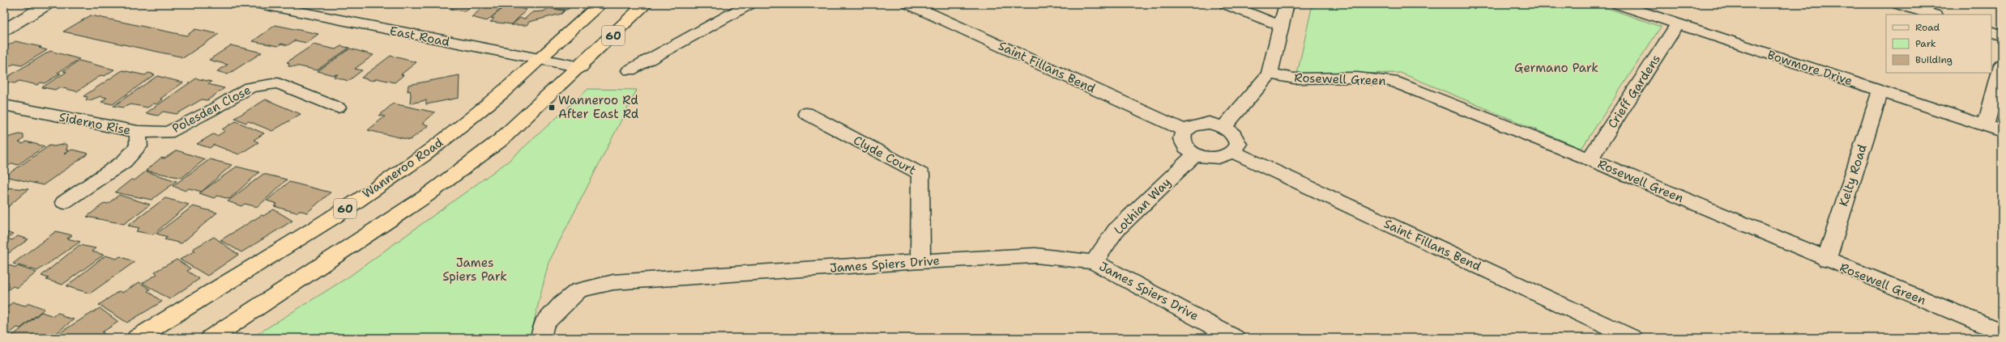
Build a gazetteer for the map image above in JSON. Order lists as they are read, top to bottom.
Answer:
{
  "streets": {
    "highway": ["60", "Wanneroo Road"],
    "street": [
      "East Road",
      "Saint Fillans Bend",
      "Bowmore Drive",
      "Rosewell Green",
      "Crieff Gardens",
      "Polesden Close",
      "Siderno Rise",
      "Clyde Court",
      "Kelty Road",
      "Lothian Way",
      "James Spiers Drive"
    ]
  },
  "crossings": [
    ["60", "East Road"],
    ["East Road", "Wanneroo Road"],
    ["Saint Fillans Bend", "Lothian Way"],
    ["Bowmore Drive", "Crieff Gardens"],
    ["Bowmore Drive", "Kelty Road"],
    ["Rosewell Green", "Crieff Gardens"],
    ["Rosewell Green", "Kelty Road"],
    ["Polesden Close", "Siderno Rise"],
    ["Clyde Court", "James Spiers Drive"],
    ["Lothian Way", "James Spiers Drive"]
  ],
  "parks": ["Germano Park", "James Spiers Park"],
  "places": {
    "transit": ["Wanneroo Rd After East Rd"]
  },
  "legend": ["Road", "Park", "Building"]
}
